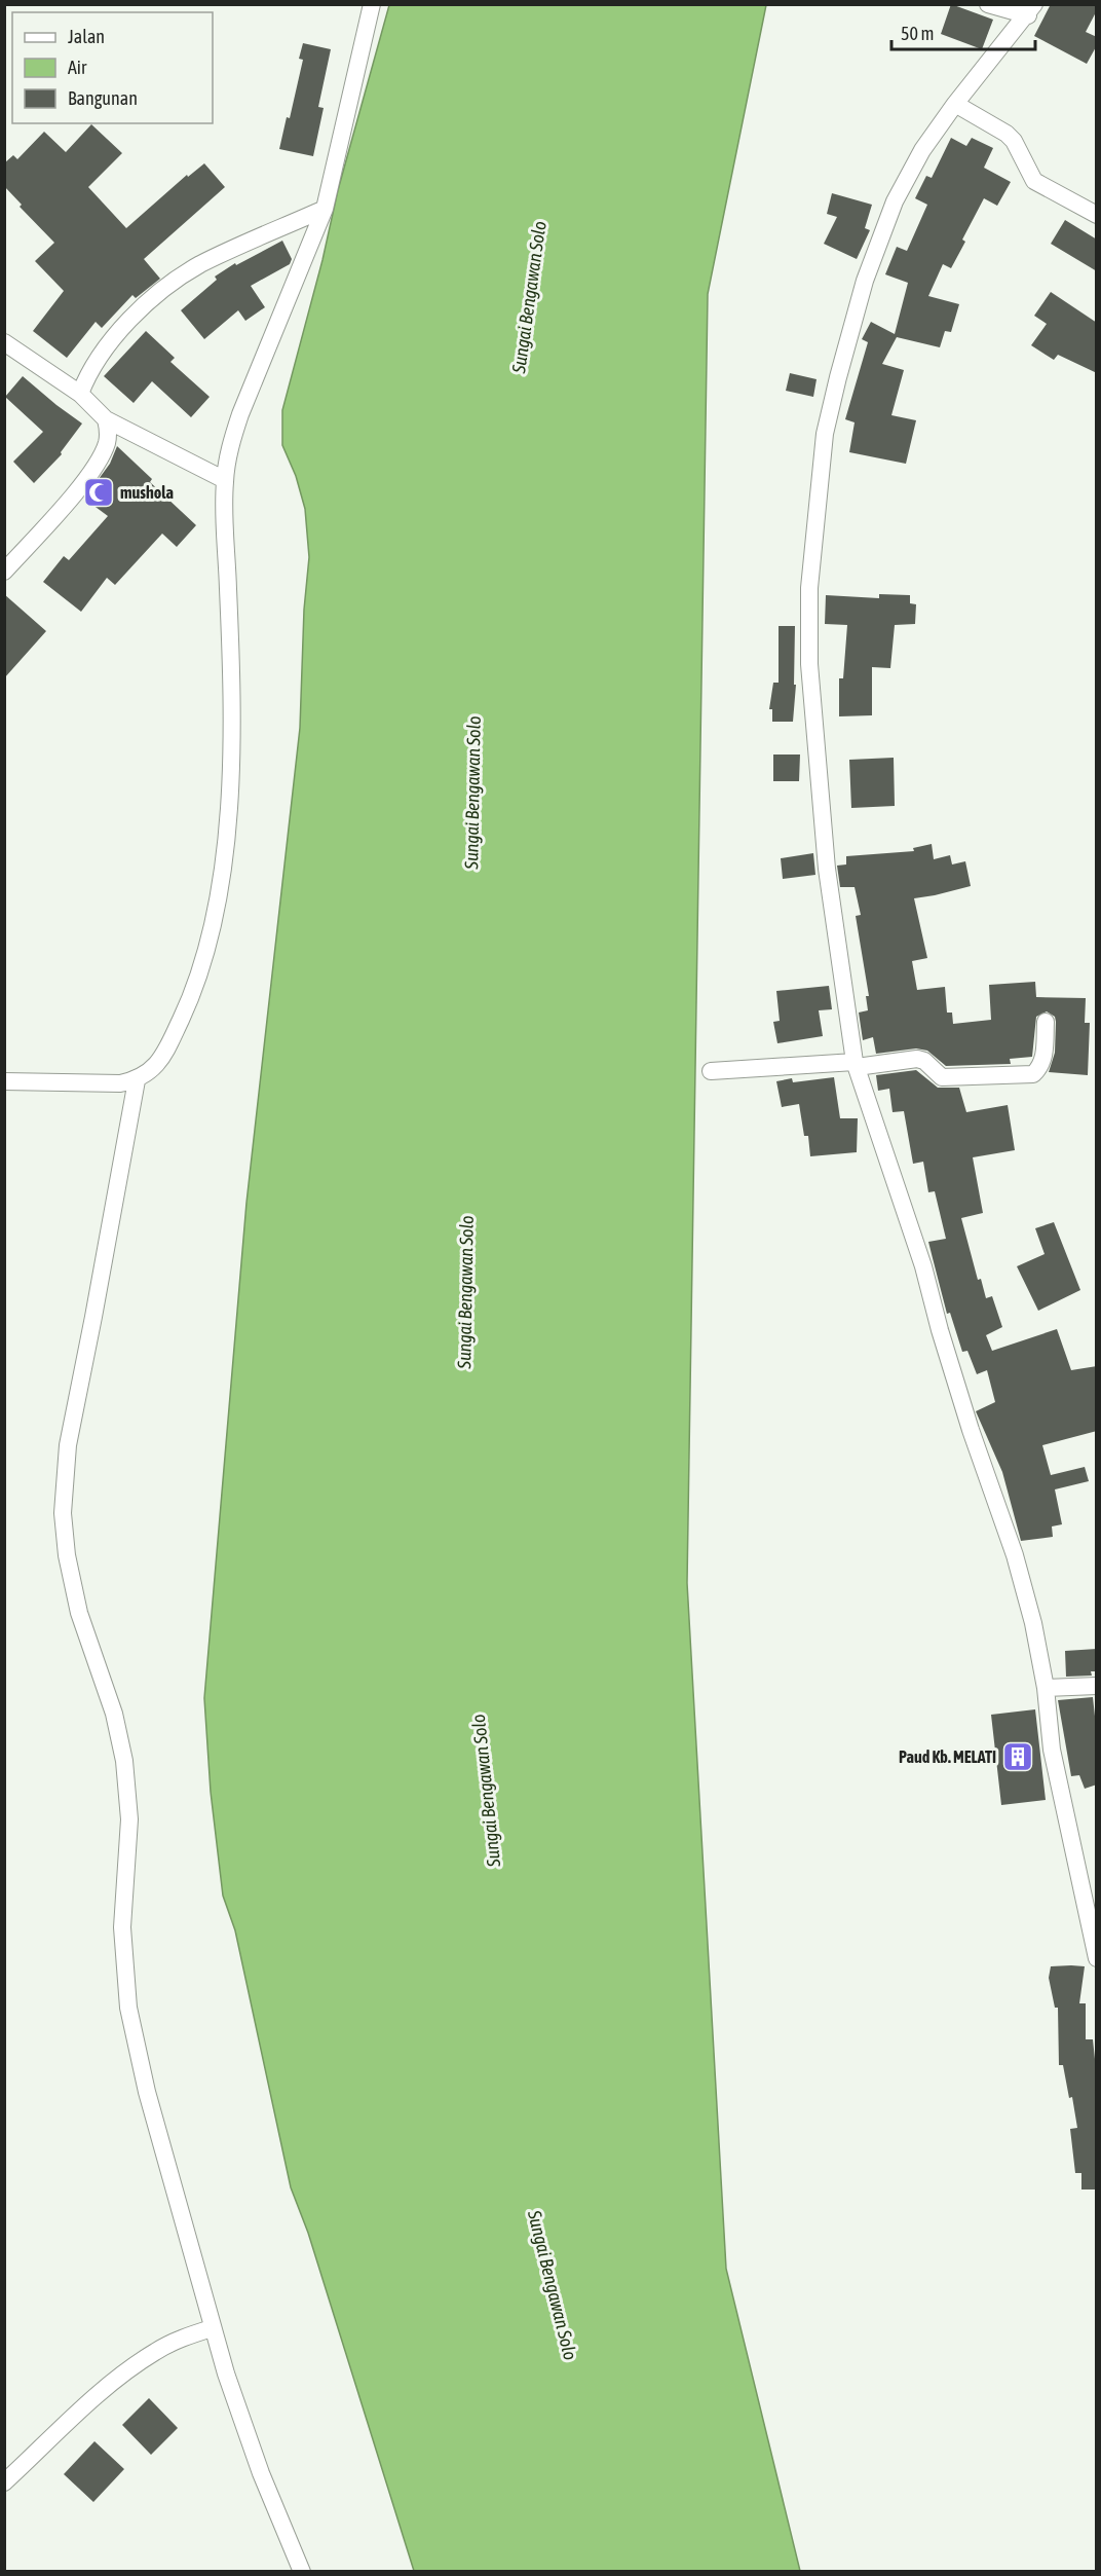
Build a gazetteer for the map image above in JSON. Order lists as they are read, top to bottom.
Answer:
{
  "water": ["Sungai Bengawan Solo"],
  "places": {
    "mosque": ["mushola"],
    "building": ["Paud Kb. MELATI"]
  },
  "legend": ["Jalan", "Air", "Bangunan"],
  "scale_bar": "50 m"
}
